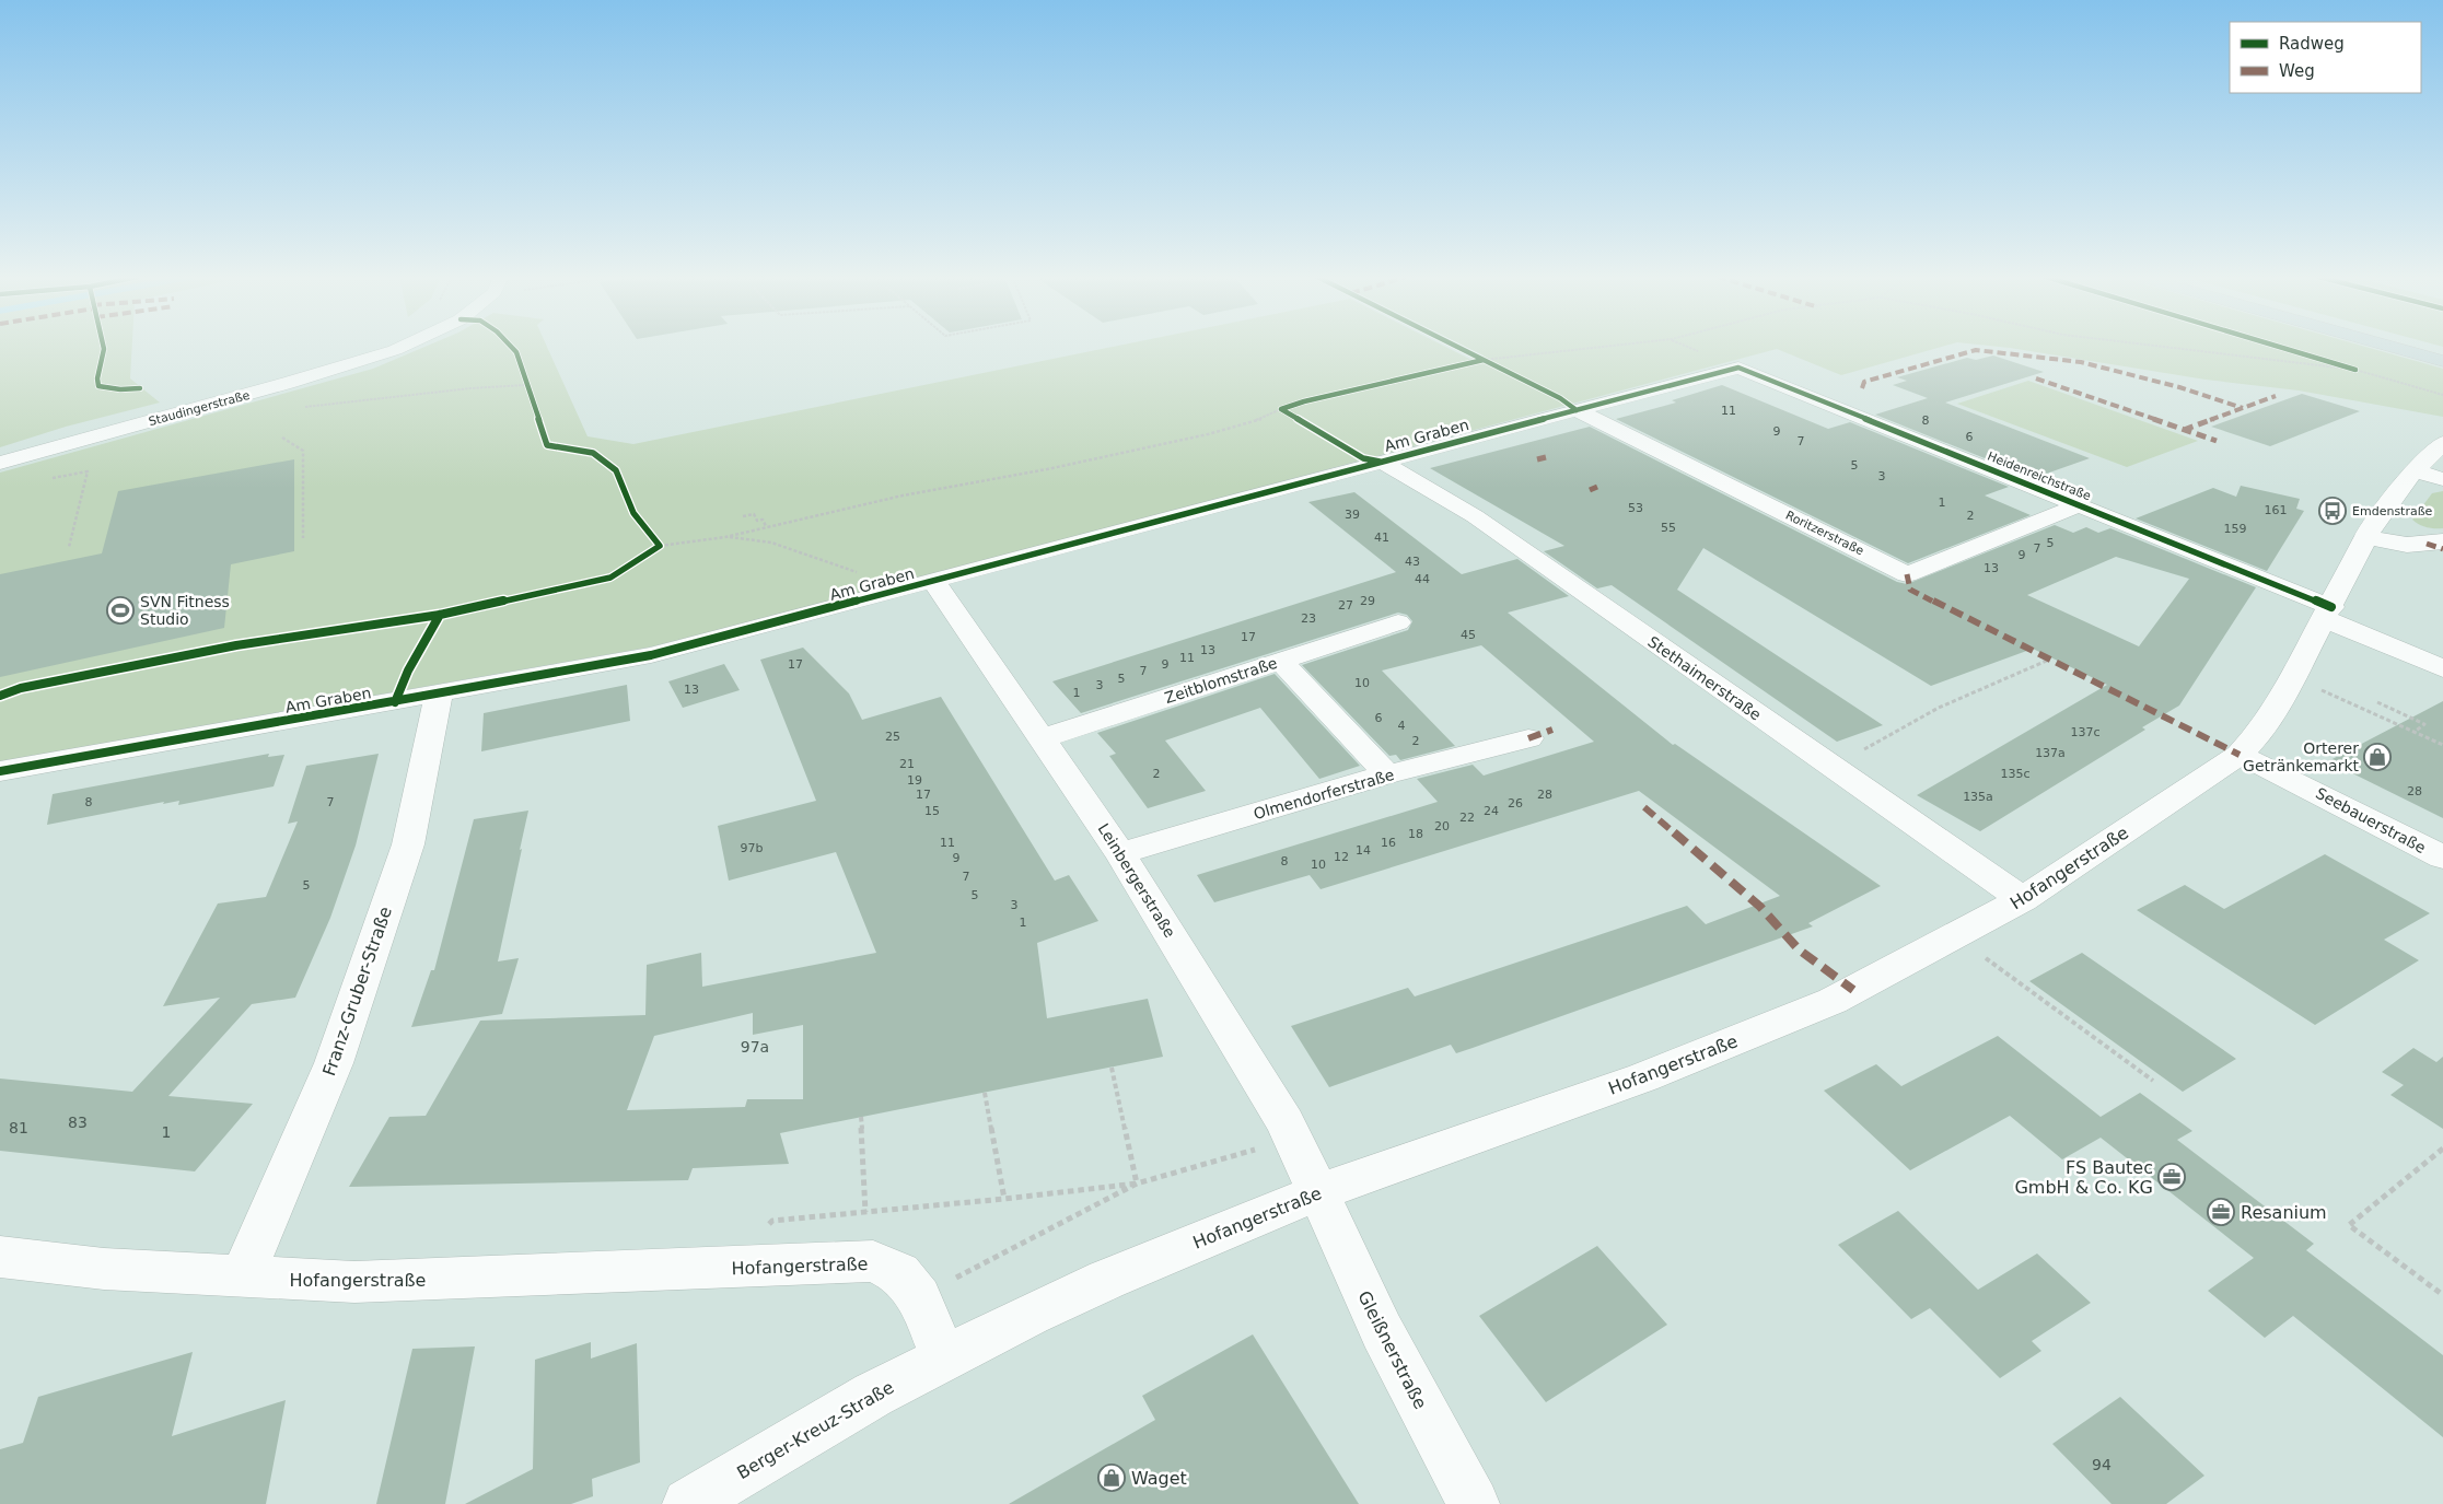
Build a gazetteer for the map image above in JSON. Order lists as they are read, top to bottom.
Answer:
{
  "streets": {
    "street": [
      "Staudingerstraße",
      "Am Graben",
      "Heidenreichstraße",
      "Roritzerstraße",
      "Stethaimerstraße",
      "Zeitblomstraße",
      "Olmendorferstraße",
      "Seebauerstraße",
      "Hofangerstraße",
      "Leinbergerstraße",
      "Franz-Gruber-Straße",
      "Gleißnerstraße",
      "Berger-Kreuz-Straße"
    ]
  },
  "crossings": [
    ["Am Graben", "Heidenreichstraße"],
    ["Am Graben", "Roritzerstraße"],
    ["Am Graben", "Stethaimerstraße"],
    ["Am Graben", "Leinbergerstraße"],
    ["Am Graben", "Franz-Gruber-Straße"],
    ["Heidenreichstraße", "Roritzerstraße"],
    ["Heidenreichstraße", "Hofangerstraße"],
    ["Stethaimerstraße", "Hofangerstraße"],
    ["Zeitblomstraße", "Leinbergerstraße"],
    ["Olmendorferstraße", "Leinbergerstraße"],
    ["Seebauerstraße", "Hofangerstraße"],
    ["Hofangerstraße", "Leinbergerstraße"],
    ["Hofangerstraße", "Franz-Gruber-Straße"],
    ["Hofangerstraße", "Gleißnerstraße"],
    ["Hofangerstraße", "Berger-Kreuz-Straße"],
    ["Leinbergerstraße", "Gleißnerstraße"]
  ],
  "places": {
    "bus stop": ["Emdenstraße"],
    "sports": ["SVN Fitness Studio"],
    "shop": ["Orterer Getränkemarkt", "Waget"],
    "office": ["FS Bautec GmbH & Co. KG", "Resanium"]
  },
  "house_numbers": [
    "11",
    "8",
    "9",
    "6",
    "7",
    "5",
    "3",
    "1",
    "53",
    "161",
    "39",
    "2",
    "55",
    "159",
    "41",
    "5",
    "7",
    "9",
    "43",
    "13",
    "44",
    "29",
    "27",
    "23",
    "45",
    "17",
    "13",
    "11",
    "17",
    "9",
    "7",
    "5",
    "10",
    "3",
    "13",
    "1",
    "6",
    "4",
    "137c",
    "25",
    "2",
    "137a",
    "21",
    "2",
    "135c",
    "19",
    "28",
    "17",
    "28",
    "135a",
    "8",
    "7",
    "26",
    "15",
    "24",
    "22",
    "20",
    "18",
    "11",
    "16",
    "97b",
    "14",
    "12",
    "9",
    "8",
    "10",
    "7",
    "5",
    "5",
    "3",
    "1",
    "97a",
    "83",
    "81",
    "1",
    "94"
  ],
  "legend": ["Radweg", "Weg"]
}
